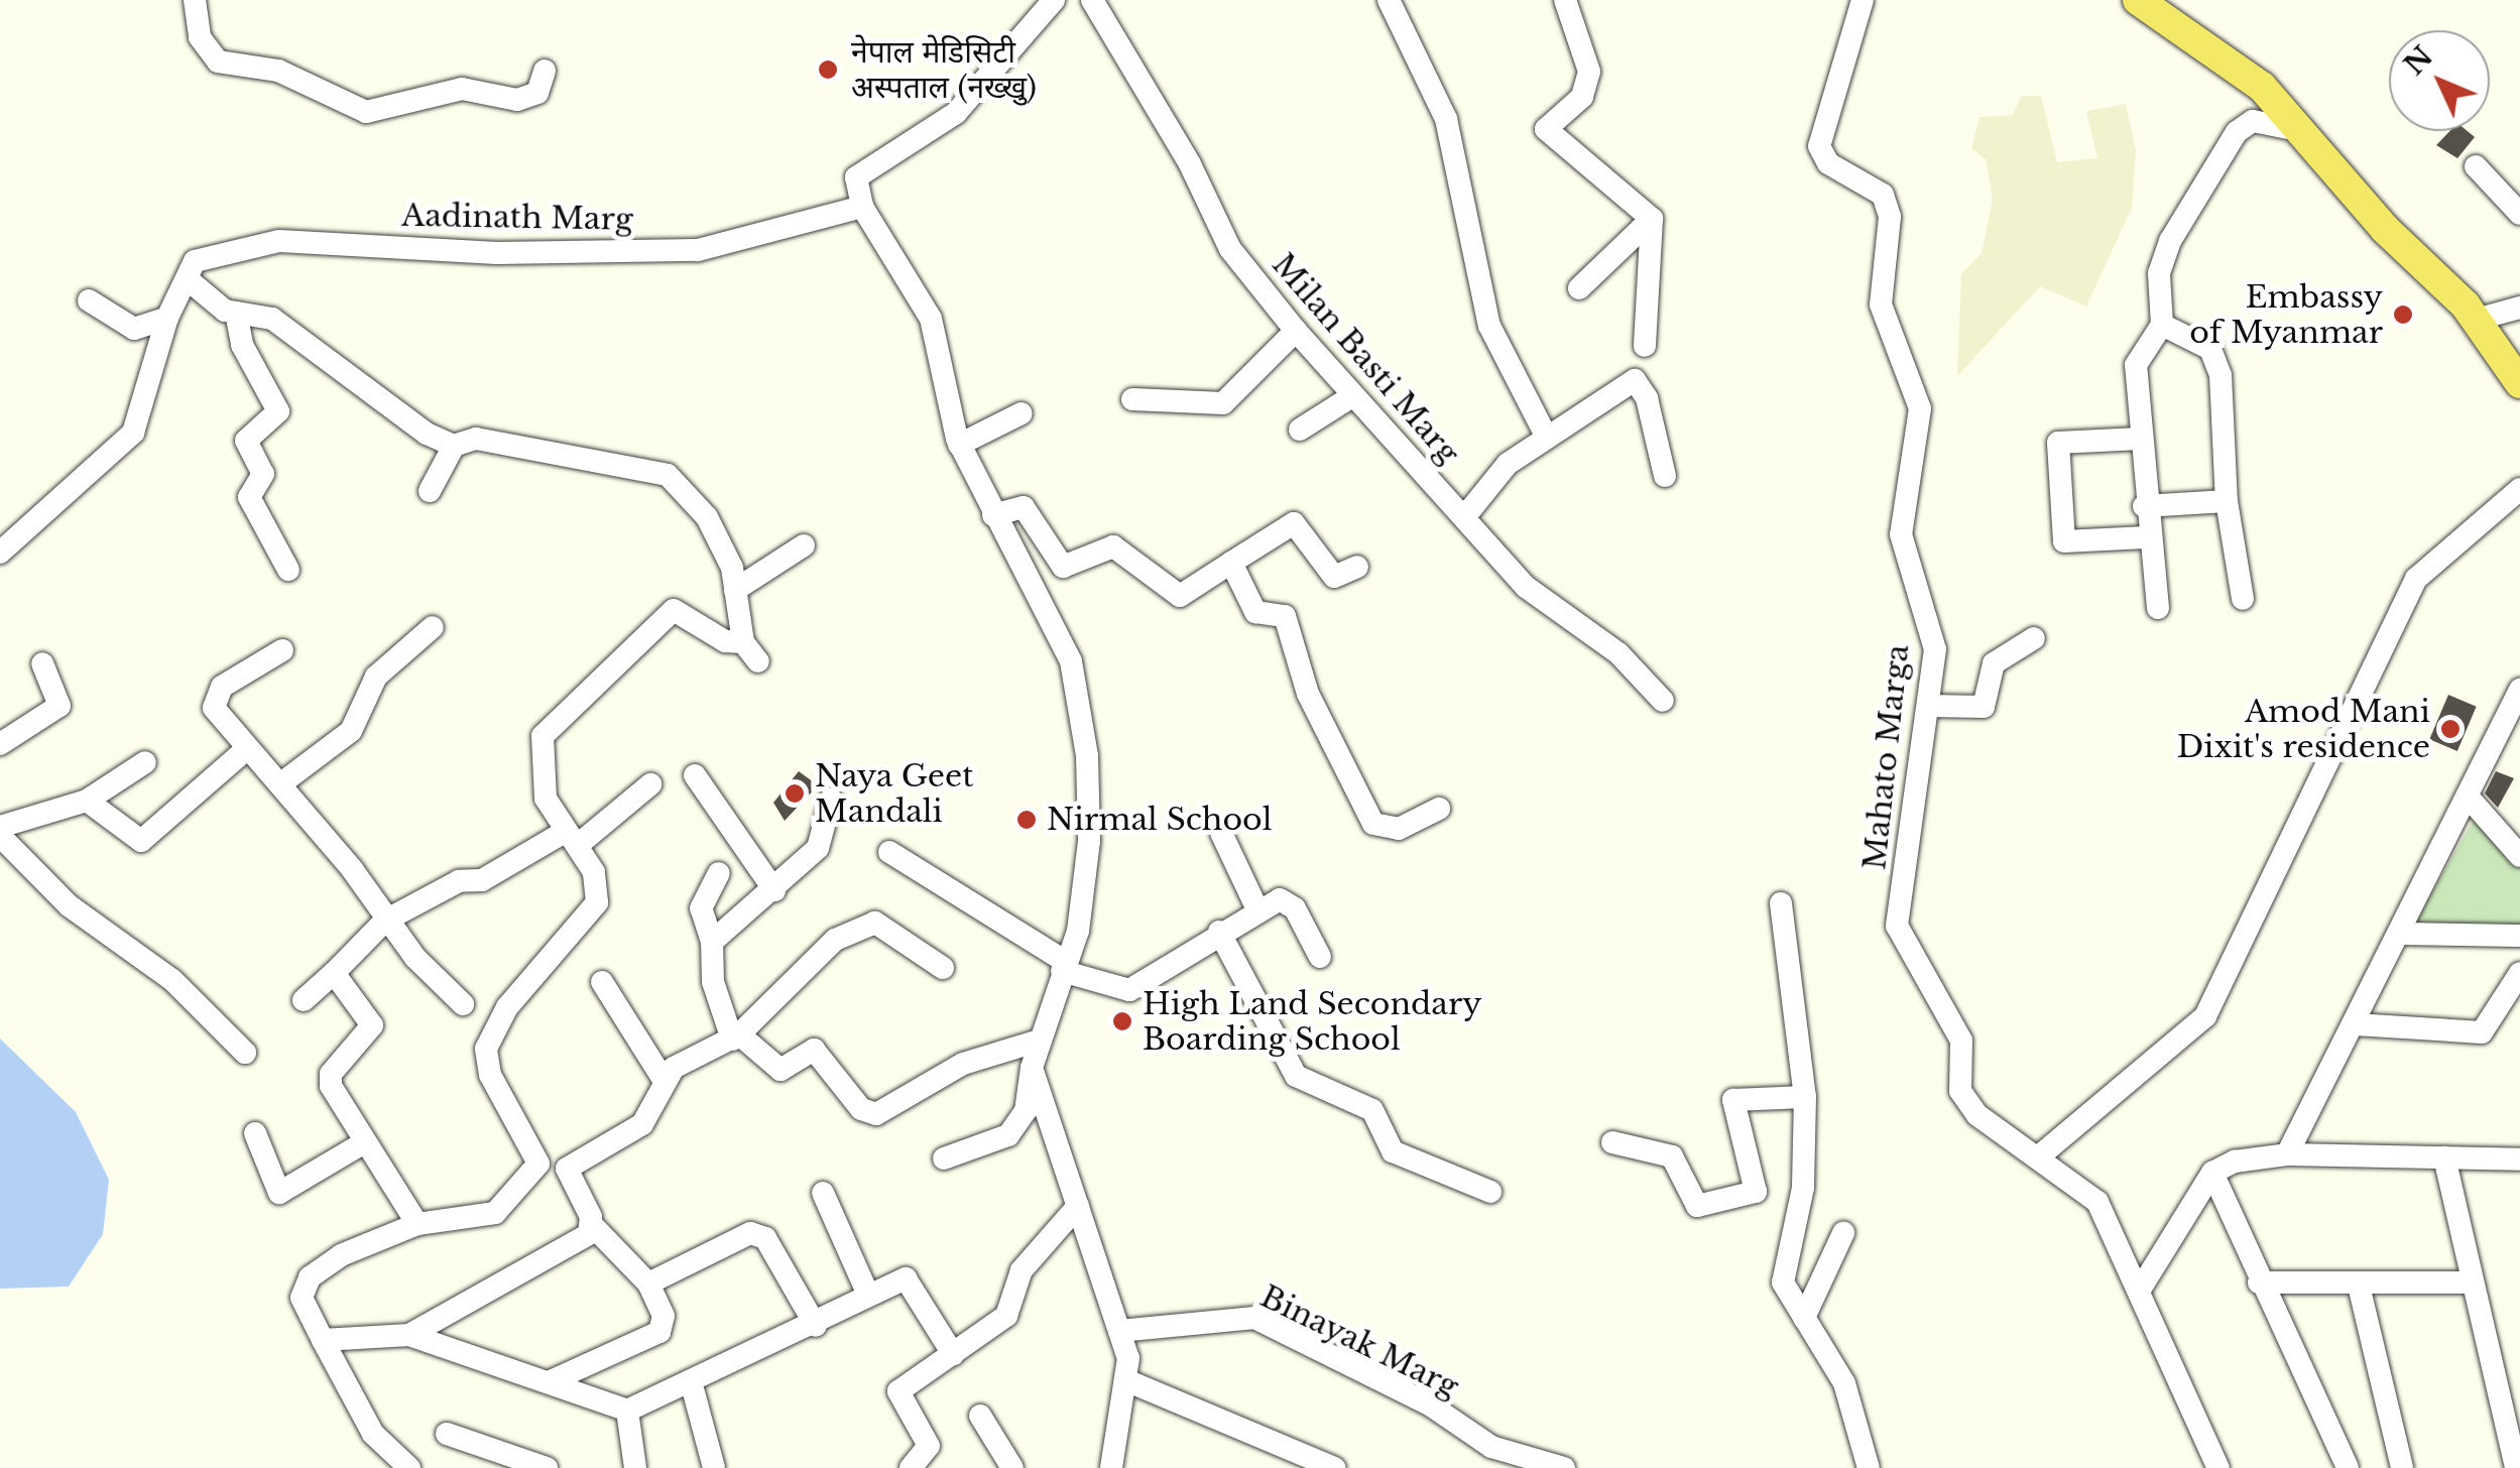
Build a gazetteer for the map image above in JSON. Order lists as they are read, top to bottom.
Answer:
{
  "streets": {
    "street": [
      "Aadinath Marg",
      "Milan Basti Marg",
      "Mahato Marga",
      "Binayak Marg"
    ]
  },
  "places": [
    "नेपाल मेडिसिटी अस्पताल (नख्खु)",
    "Embassy of Myanmar",
    "Amod Mani Dixit's residence",
    "Naya Geet Mandali",
    "Nirmal School",
    "High Land Secondary Boarding School"
  ],
  "north": "top left"
}
